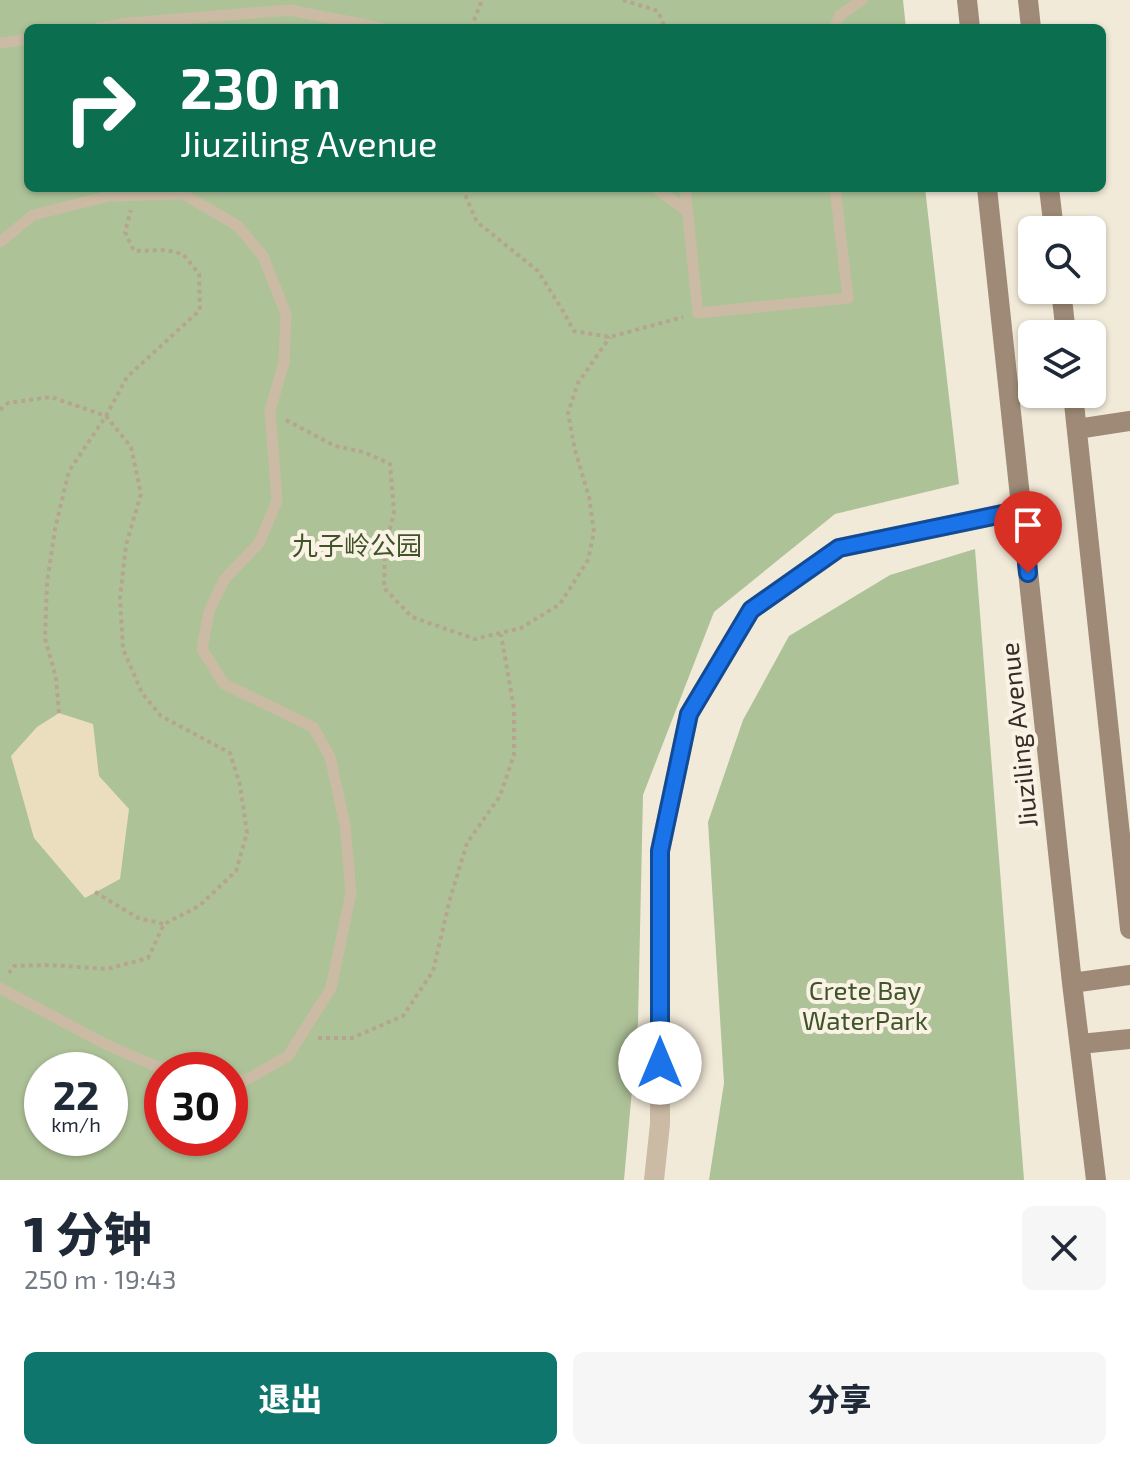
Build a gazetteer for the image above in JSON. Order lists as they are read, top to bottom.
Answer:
{
  "streets": {
    "main road": ["Jiuziling Avenue"]
  },
  "parks": ["九子岭公园", "Crete Bay WaterPark"],
  "page": {
    "turn": ["230 m", "Jiuziling Avenue"],
    "speed": "22 km/h",
    "limit": "30",
    "heading": ["1 分钟", "250 m · 19:43"],
    "buttons": ["退出", "分享"]
  }
}
